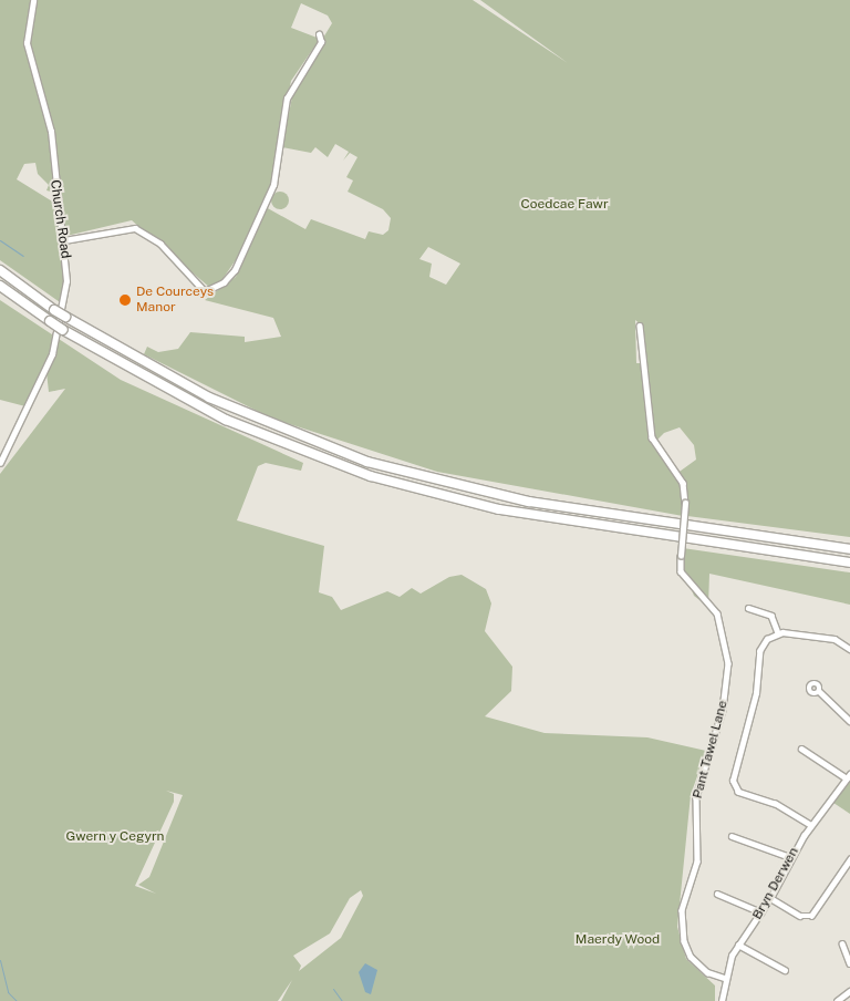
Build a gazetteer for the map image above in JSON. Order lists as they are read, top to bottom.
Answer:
{
  "streets": {
    "street": ["Church Road", "Pant Tawel Lane", "Bryn Derwen"]
  },
  "crossings": [
    ["Pant Tawel Lane", "Bryn Derwen"]
  ],
  "parks": ["Coedcae Fawr", "Gwern y Cegyrn", "Maerdy Wood"],
  "places": ["De Courceys Manor"]
}
